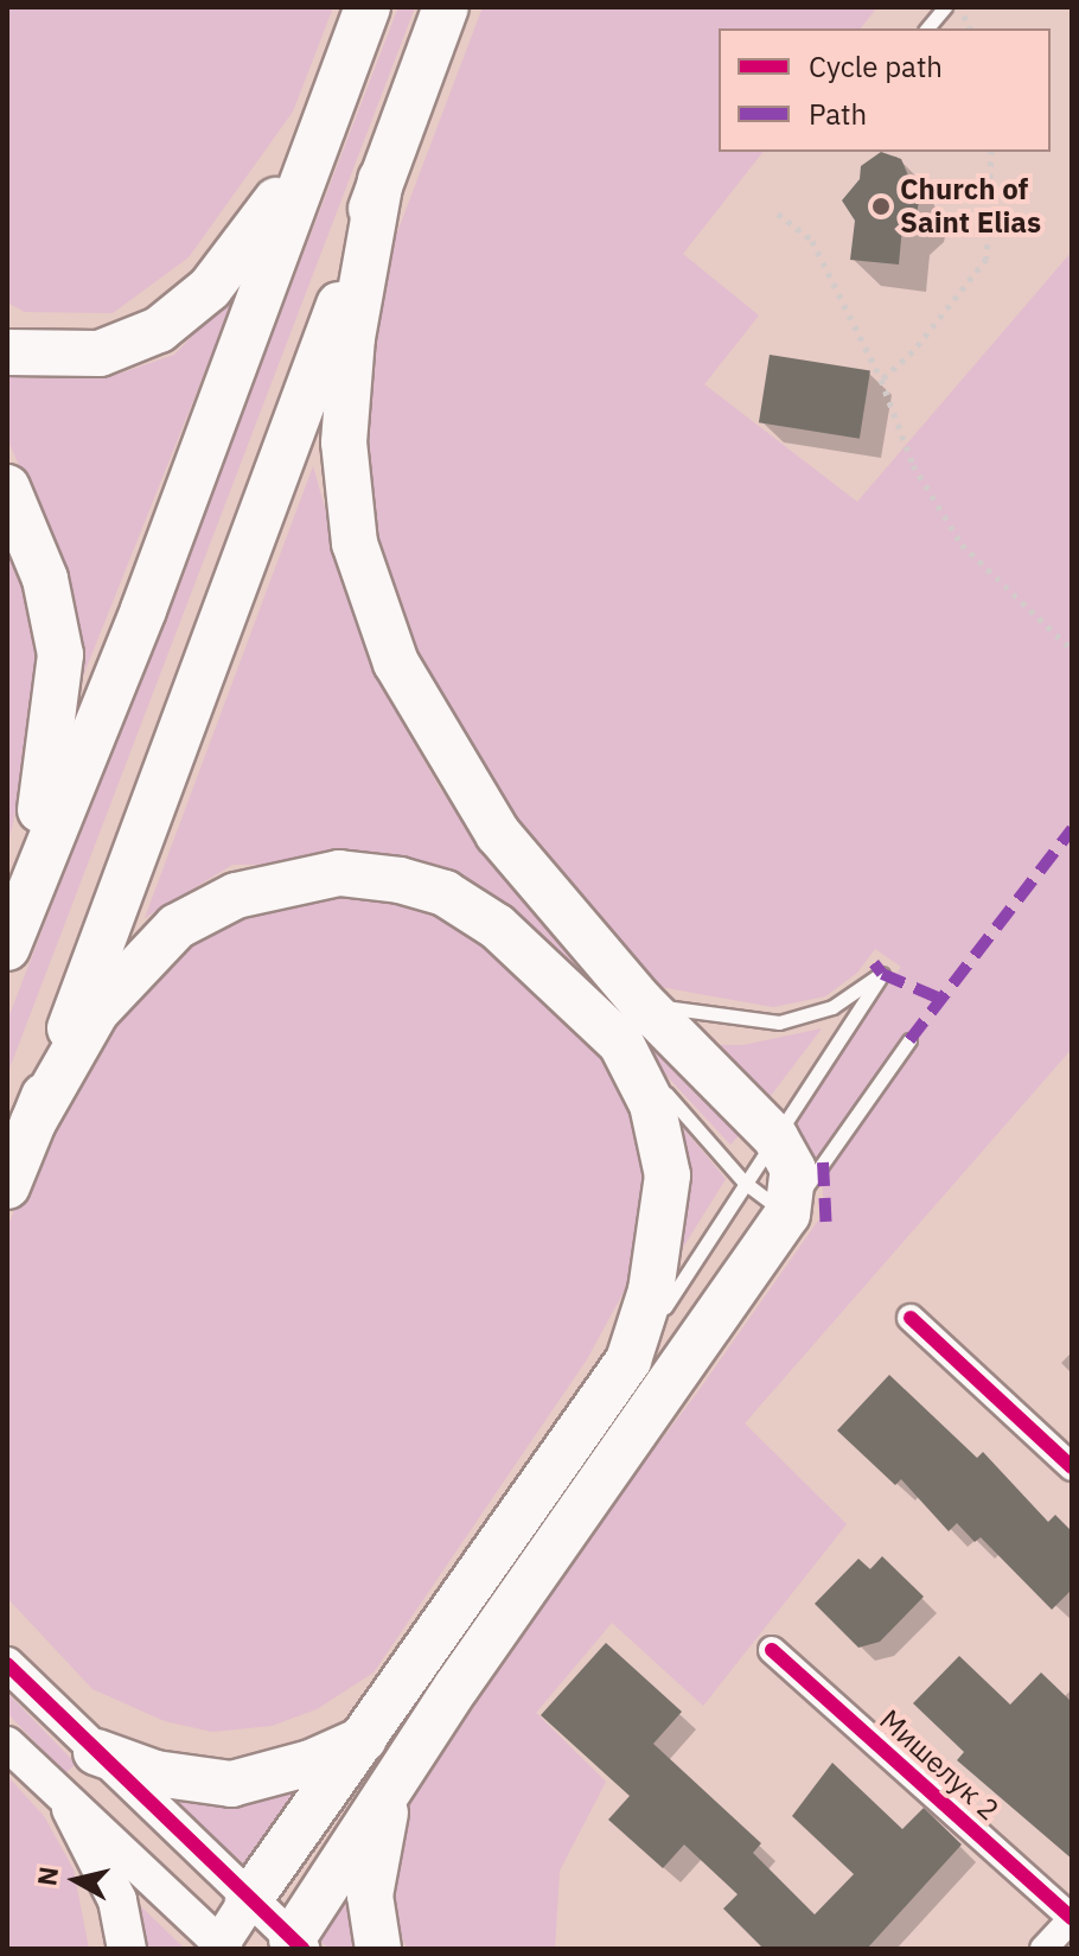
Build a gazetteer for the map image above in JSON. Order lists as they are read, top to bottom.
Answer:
{
  "streets": {
    "street": ["Мишелук 2"]
  },
  "places": ["Church of Saint Elias"],
  "legend": ["Cycle path", "Path"],
  "north": "left"
}
